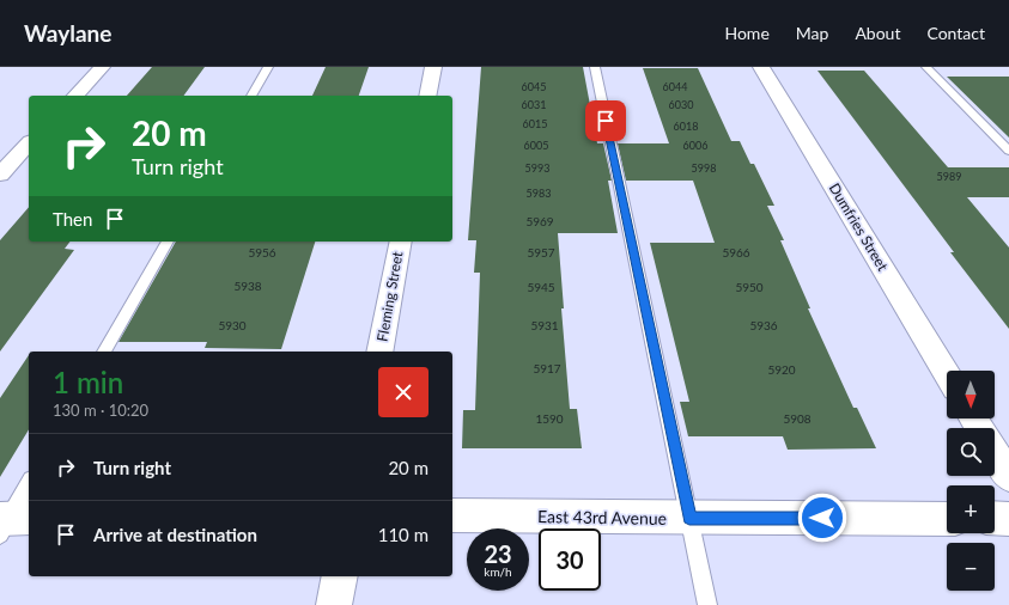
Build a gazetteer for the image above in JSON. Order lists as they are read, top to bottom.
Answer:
{
  "streets": {
    "street": ["Dumfries Street", "Fleming Street", "East 43rd Avenue"]
  },
  "house_numbers": [
    "6045",
    "6044",
    "6031",
    "6030",
    "6015",
    "6018",
    "6005",
    "6006",
    "5993",
    "5998",
    "5989",
    "5983",
    "5969",
    "5956",
    "5957",
    "5966",
    "5938",
    "5945",
    "5950",
    "5930",
    "5931",
    "5936",
    "5917",
    "5920",
    "1590",
    "5908"
  ],
  "north": "bottom",
  "page": {
    "header": "Waylane",
    "nav": [
      "Home",
      "Map",
      "About",
      "Contact"
    ],
    "turn": ["20 m", "Turn right"],
    "then": "Then",
    "heading": ["1 min", "130 m · 10:20"],
    "map_buttons": ["+", "−"],
    "list": [
      {
        "name": "Turn right",
        "value": "20 m"
      },
      {
        "name": "Arrive at destination",
        "value": "110 m"
      }
    ],
    "speed": "23 km/h",
    "limit": "30"
  }
}
